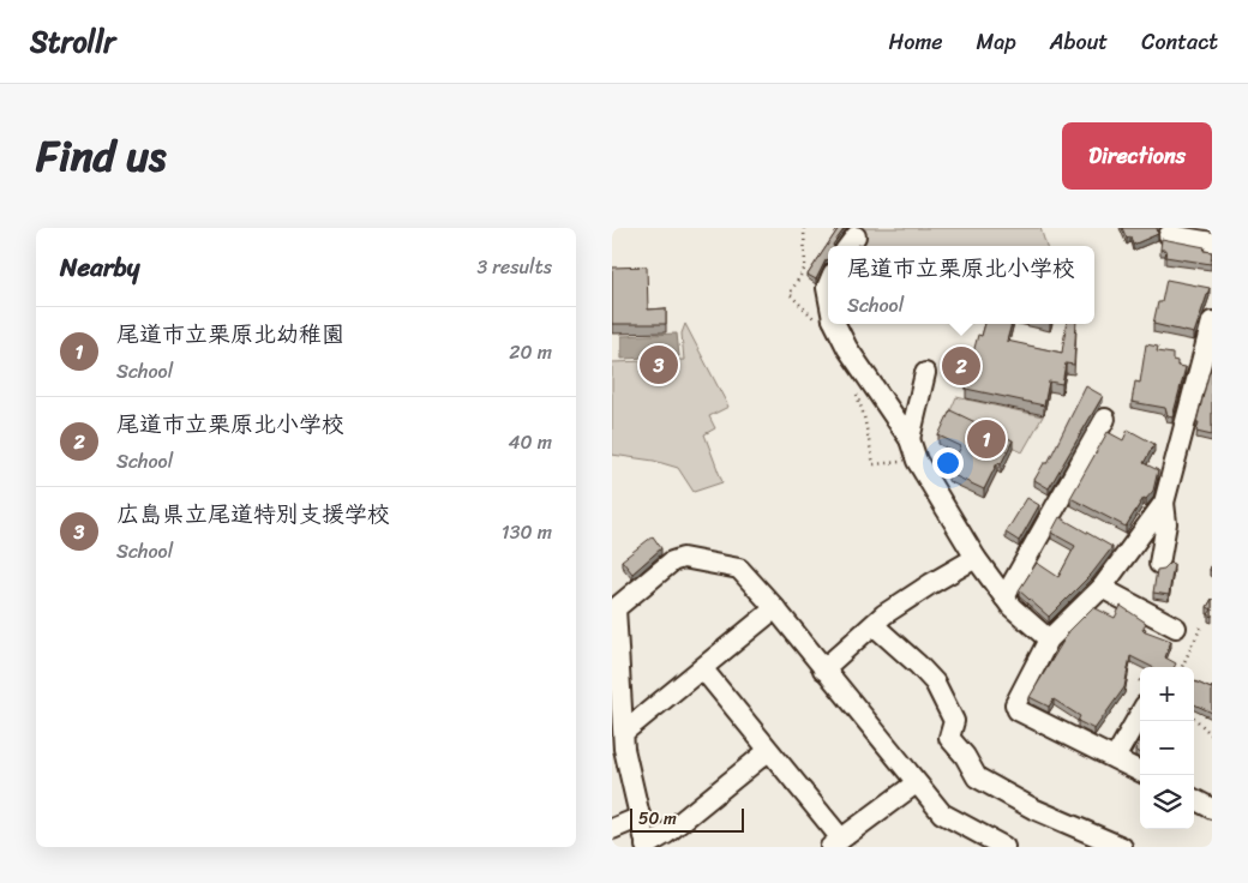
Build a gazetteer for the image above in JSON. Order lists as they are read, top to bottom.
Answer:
{
  "scale_bar": "50 m",
  "page": {
    "header": "Strollr",
    "nav": [
      "Home",
      "Map",
      "About",
      "Contact"
    ],
    "title": "Find us",
    "buttons": "Directions",
    "heading": ["Nearby", "3 results"],
    "popup": ["尾道市立栗原北小学校", "School"],
    "list": [
      {
        "mark": "1",
        "name": "尾道市立栗原北幼稚園",
        "note": "School",
        "value": "20 m"
      },
      {
        "mark": "2",
        "name": "尾道市立栗原北小学校",
        "note": "School",
        "value": "40 m"
      },
      {
        "mark": "3",
        "name": "広島県立尾道特別支援学校",
        "note": "School",
        "value": "130 m"
      }
    ],
    "pins": ["3", "2", "1"],
    "map_buttons": ["+", "−"],
    "scale": "50 m"
  }
}
